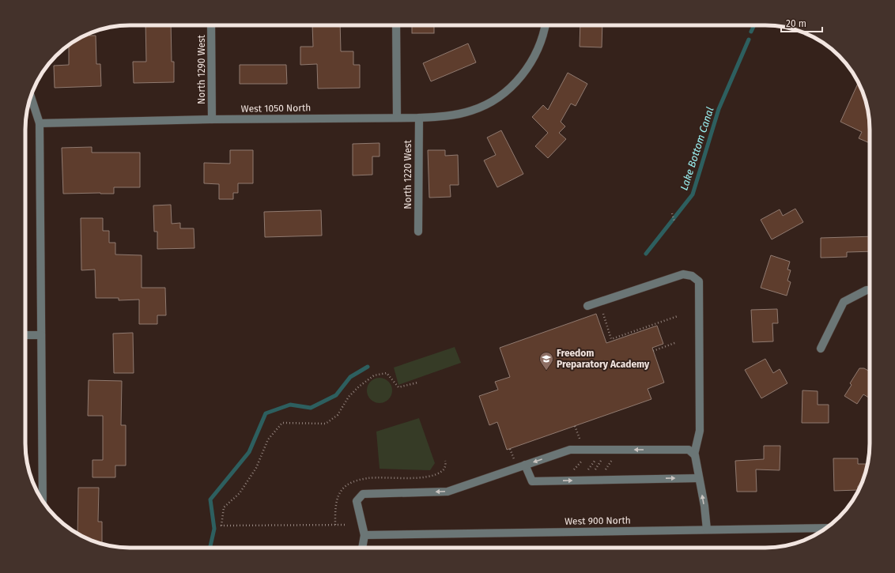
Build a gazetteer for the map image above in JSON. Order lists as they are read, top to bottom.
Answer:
{
  "streets": {
    "street": [
      "North 1290 West",
      "West 1050 North",
      "North 1220 West",
      "West 900 North"
    ]
  },
  "crossings": [
    ["North 1290 West", "West 1050 North"],
    ["West 1050 North", "North 1220 West"]
  ],
  "water": ["Lake Bottom Canal"],
  "places": {
    "school or university": ["Freedom Preparatory Academy"]
  },
  "scale_bar": "20 m"
}
